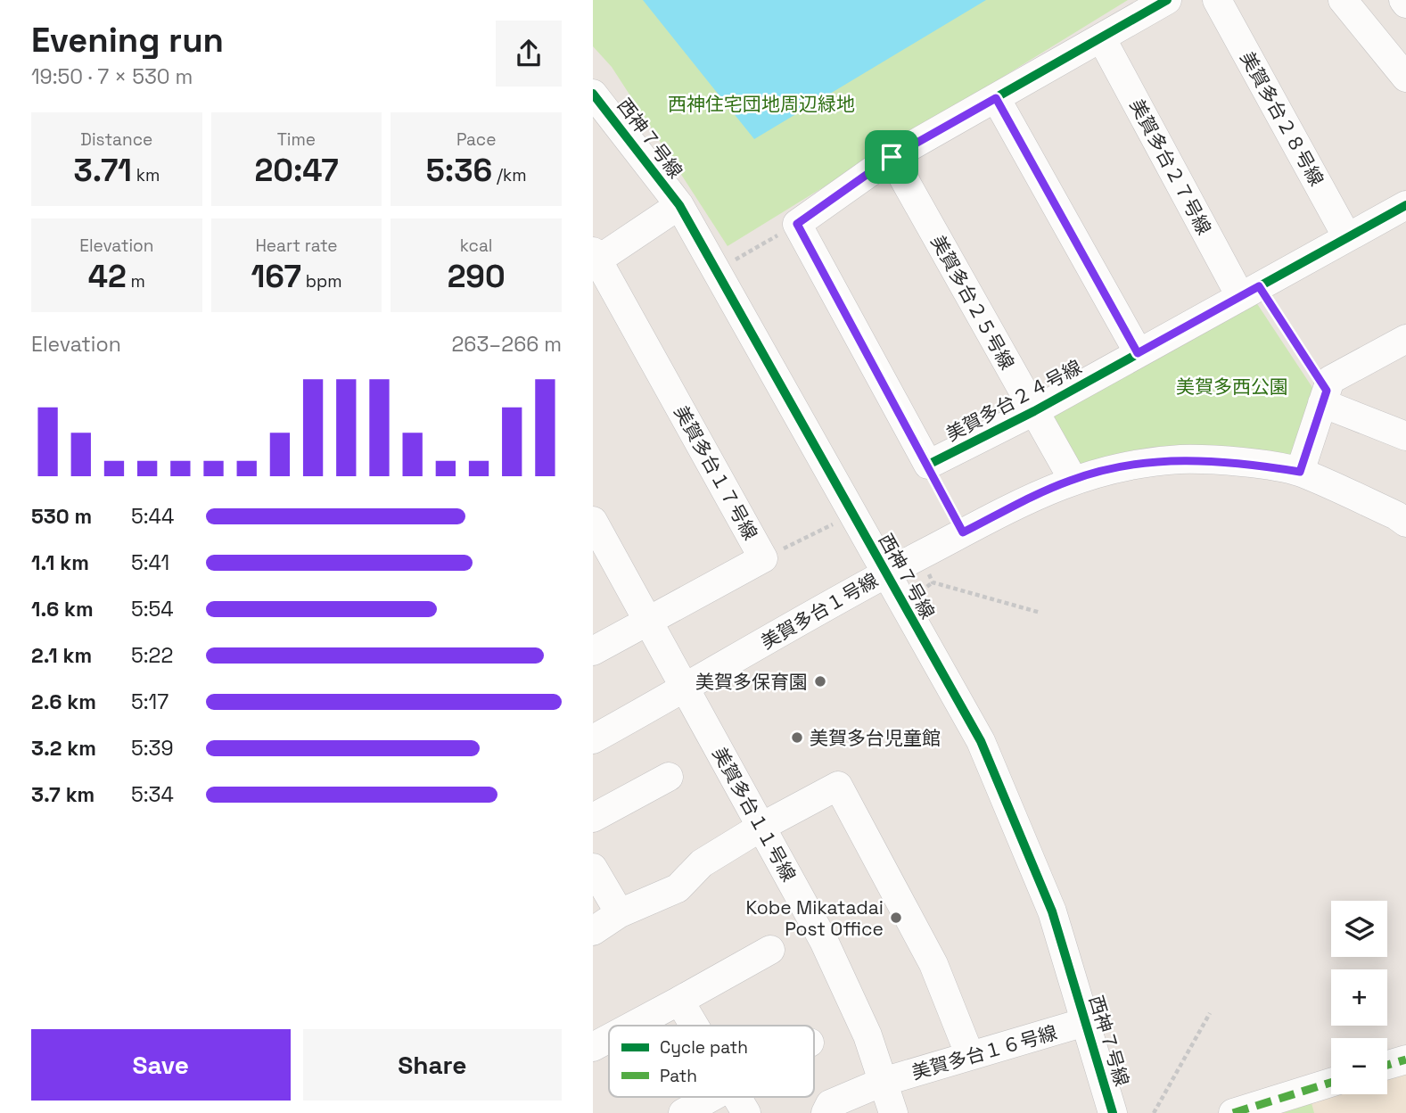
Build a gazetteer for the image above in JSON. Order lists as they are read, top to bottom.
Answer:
{
  "streets": {
    "street": [
      "美賀多台２８号線",
      "西神７号線",
      "美賀多台２７号線",
      "美賀多台２５号線",
      "美賀多台２４号線",
      "美賀多台１７号線",
      "美賀多台１号線",
      "美賀多台１１号線",
      "美賀多台１６号線"
    ]
  },
  "crossings": [
    ["美賀多台２８号線", "美賀多台２４号線"],
    ["西神７号線", "美賀多台１号線"],
    ["西神７号線", "美賀多台１６号線"],
    ["美賀多台２７号線", "美賀多台２４号線"],
    ["美賀多台２５号線", "美賀多台２４号線"],
    ["美賀多台２５号線", "美賀多台１号線"],
    ["美賀多台１７号線", "美賀多台１１号線"],
    ["美賀多台１号線", "美賀多台１１号線"],
    ["美賀多台１１号線", "美賀多台１６号線"]
  ],
  "parks": ["西神住宅団地周辺緑地", "美賀多西公園"],
  "places": ["美賀多保育園", "美賀多台児童館", "Kobe Mikatadai Post Office"],
  "legend": ["Cycle path", "Path"],
  "page": {
    "heading": ["Evening run", "19:50 · 7 × 530 m"],
    "stats": [
      ["Distance", "3.71 km"],
      ["Time", "20:47"],
      ["Pace", "5:36 /km"],
      ["Elevation", "42 m"],
      ["Heart rate", "167 bpm"],
      ["kcal", "290"]
    ],
    "chart": ["Elevation", "263–266 m"],
    "list": [
      {
        "name": "530 m",
        "note": "5:44"
      },
      {
        "name": "1.1 km",
        "note": "5:41"
      },
      {
        "name": "1.6 km",
        "note": "5:54"
      },
      {
        "name": "2.1 km",
        "note": "5:22"
      },
      {
        "name": "2.6 km",
        "note": "5:17"
      },
      {
        "name": "3.2 km",
        "note": "5:39"
      },
      {
        "name": "3.7 km",
        "note": "5:34"
      }
    ],
    "map_buttons": ["+", "−"],
    "buttons": ["Save", "Share"]
  }
}
